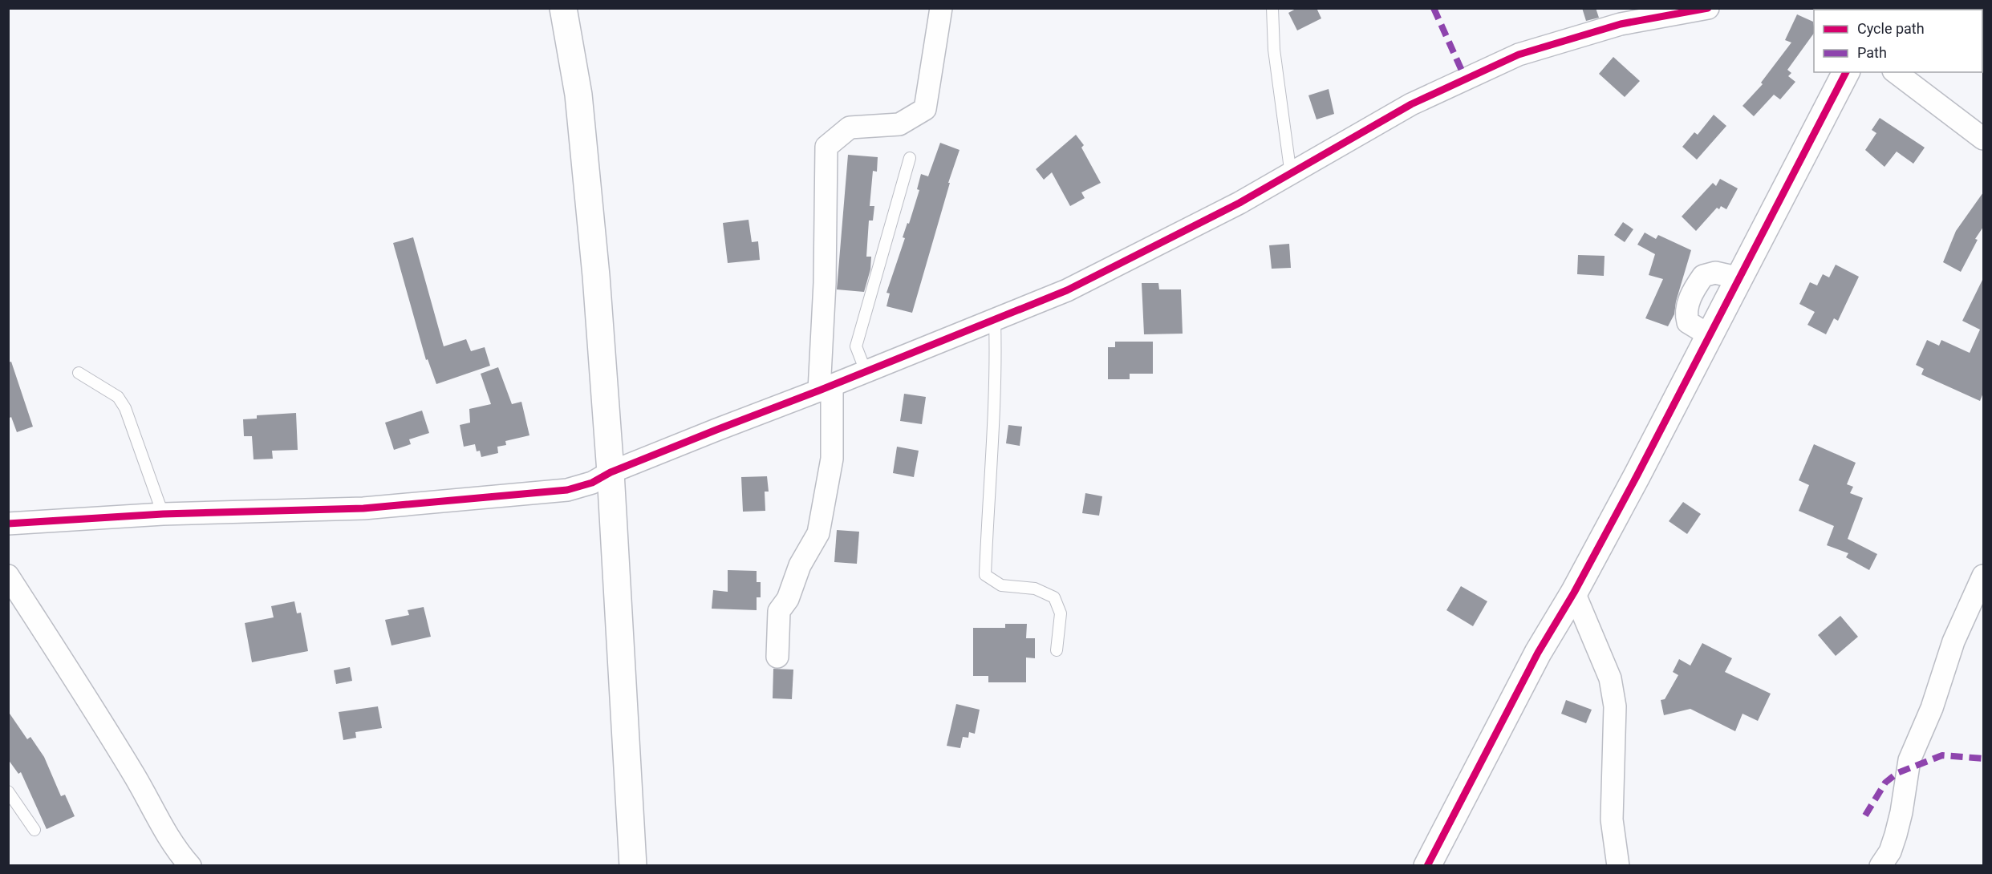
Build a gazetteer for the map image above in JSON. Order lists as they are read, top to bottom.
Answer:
{
  "legend": ["Cycle path", "Path"]
}
